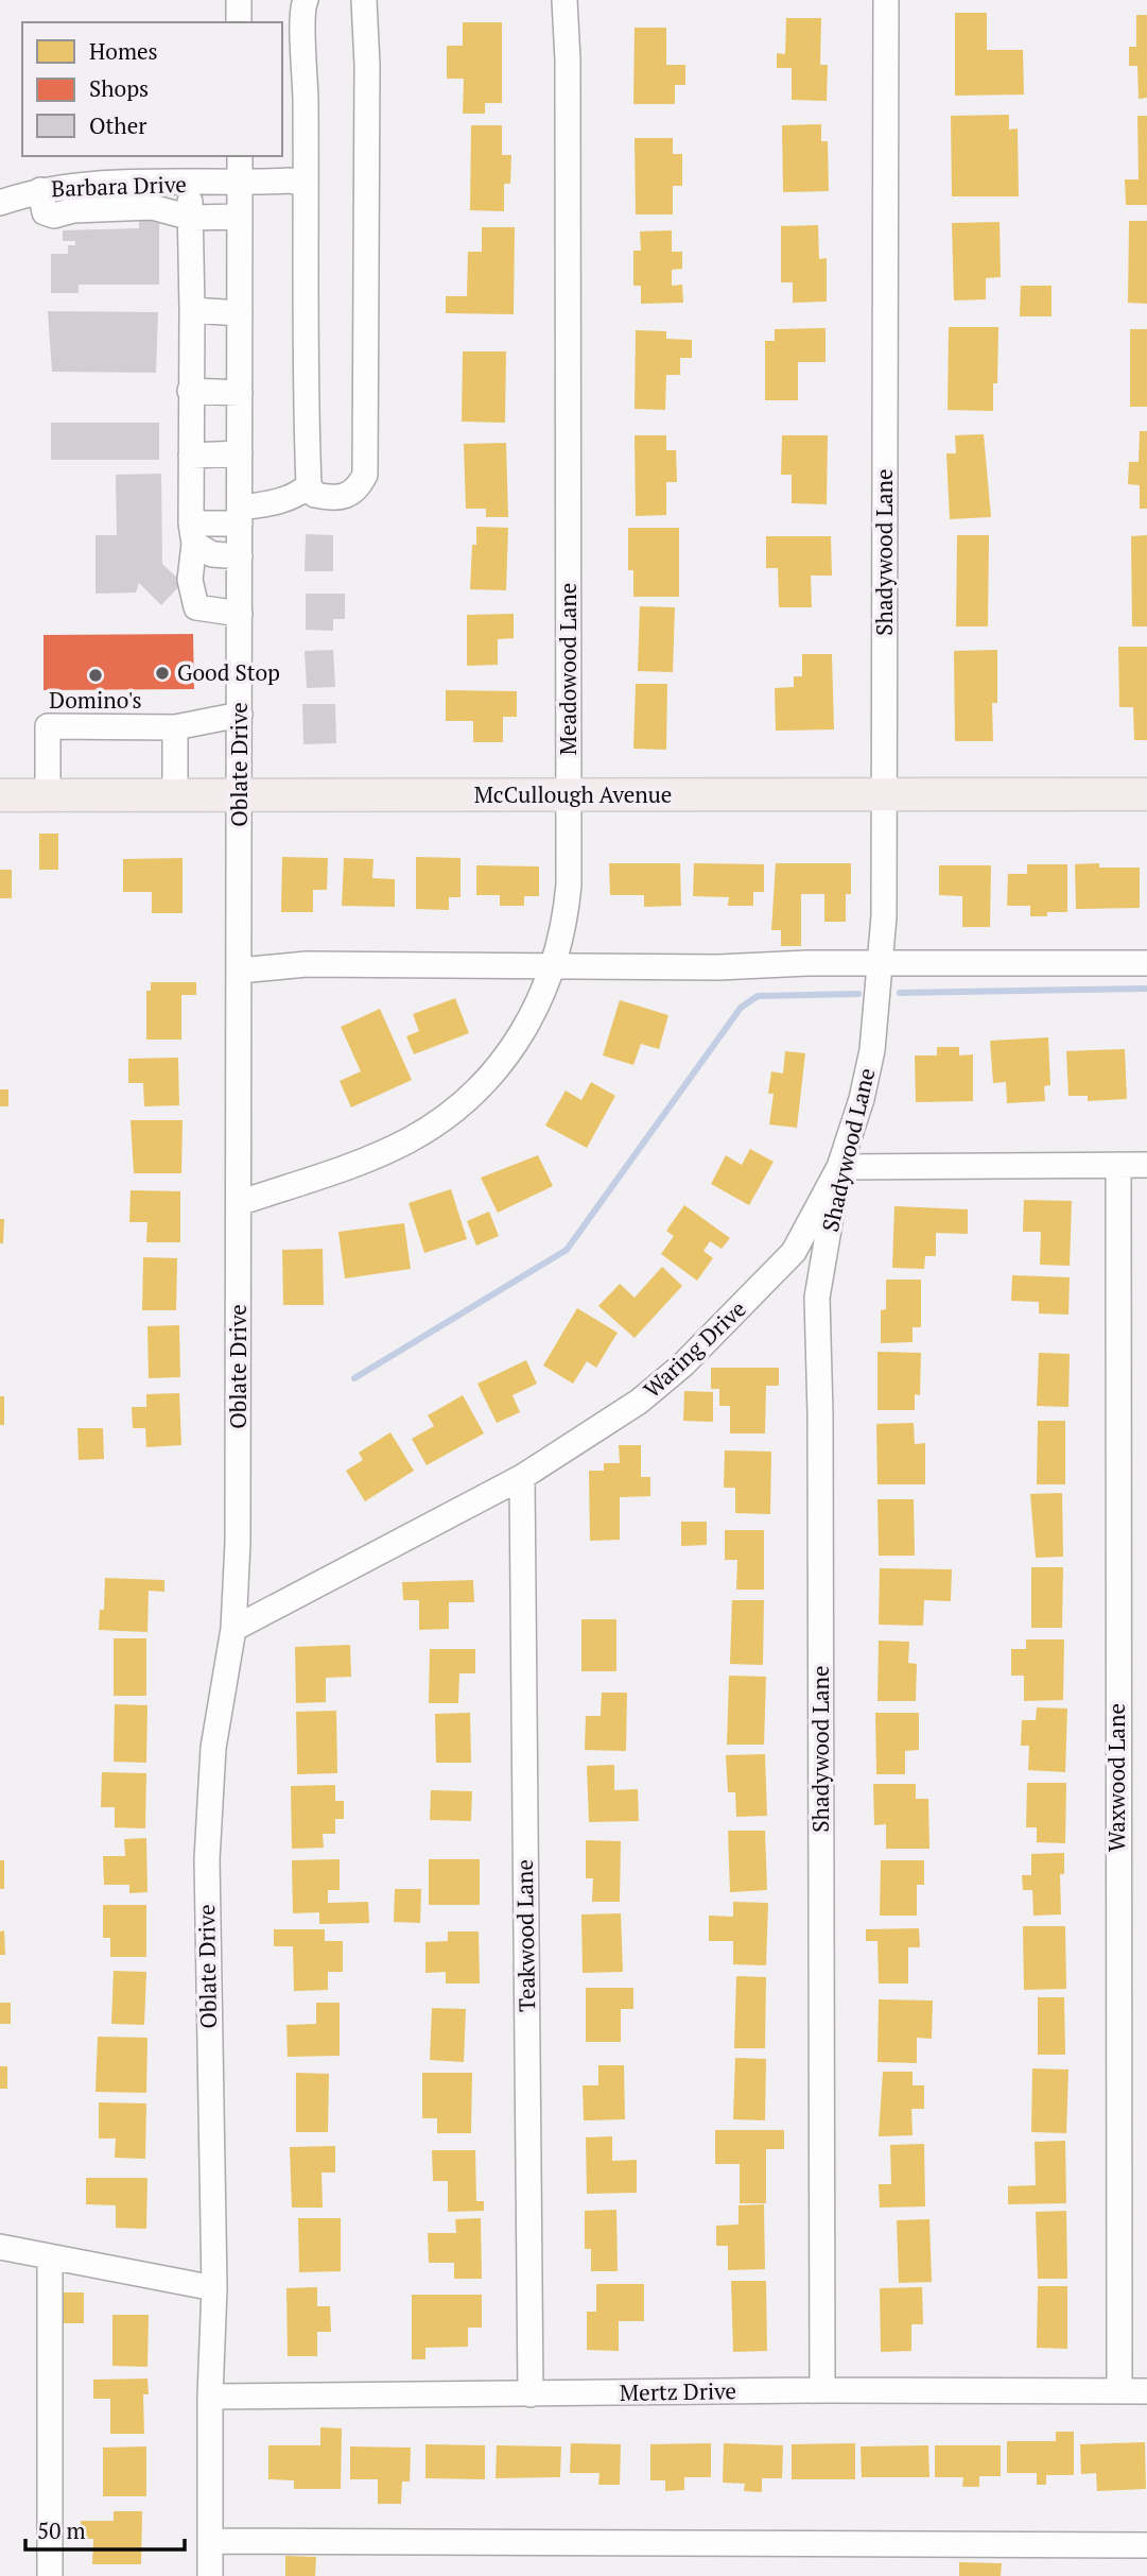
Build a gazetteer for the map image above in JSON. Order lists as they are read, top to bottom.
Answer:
{
  "streets": {
    "main road": ["McCullough Avenue"],
    "street": [
      "Barbara Drive",
      "Shadywood Lane",
      "Meadowood Lane",
      "Oblate Drive",
      "Waring Drive",
      "Waxwood Lane",
      "Teakwood Lane",
      "Mertz Drive"
    ]
  },
  "crossings": [
    ["Barbara Drive", "Oblate Drive"],
    ["Shadywood Lane", "McCullough Avenue"],
    ["Shadywood Lane", "Waring Drive"],
    ["Shadywood Lane", "Mertz Drive"],
    ["Meadowood Lane", "Oblate Drive"],
    ["Meadowood Lane", "McCullough Avenue"],
    ["Oblate Drive", "McCullough Avenue"],
    ["Oblate Drive", "Waring Drive"],
    ["Oblate Drive", "Mertz Drive"],
    ["Waring Drive", "Teakwood Lane"],
    ["Waxwood Lane", "Mertz Drive"],
    ["Teakwood Lane", "Mertz Drive"]
  ],
  "places": ["Good Stop", "Domino's"],
  "legend": ["Homes", "Shops", "Other"],
  "scale_bar": "50 m"
}
